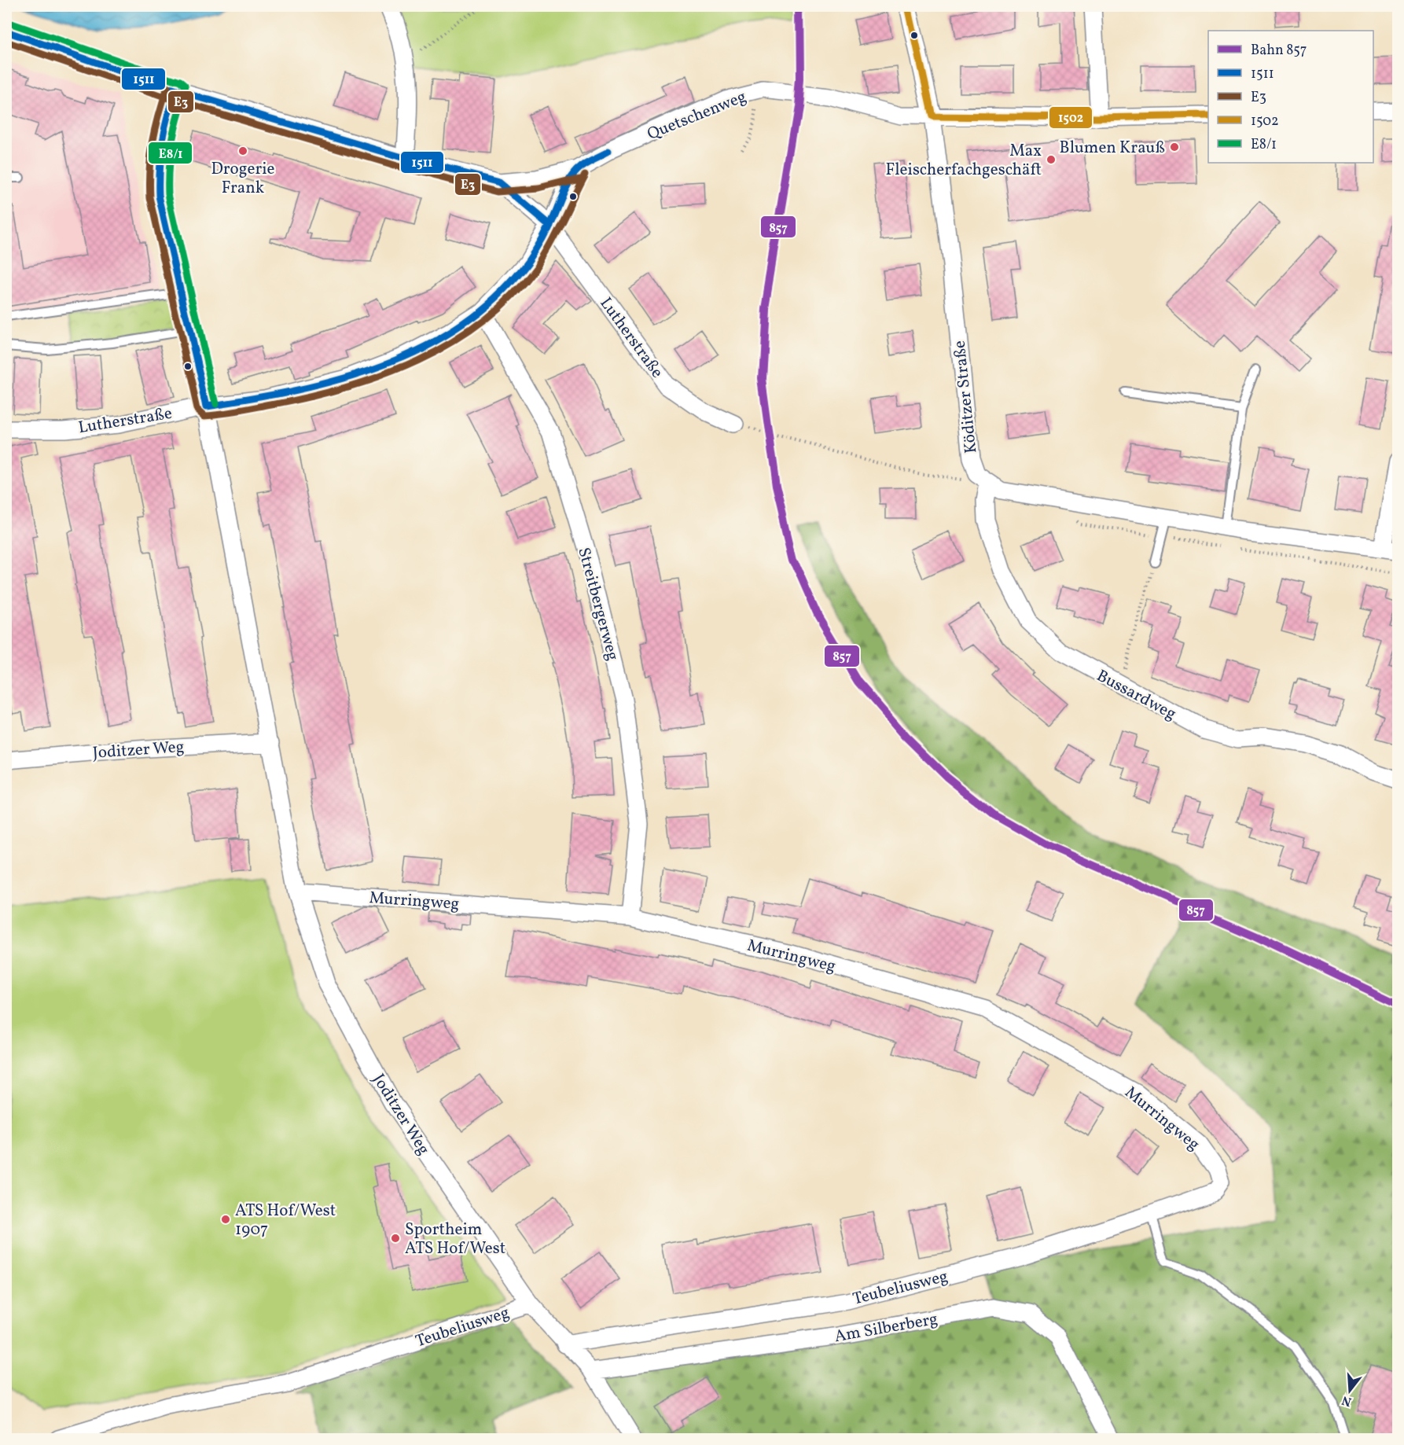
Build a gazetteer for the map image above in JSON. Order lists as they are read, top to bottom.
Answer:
{
  "streets": {
    "street": [
      "Quetschenweg",
      "Lutherstraße",
      "Köditzer Straße",
      "Streitbergerweg",
      "Bussardweg",
      "Joditzer Weg",
      "Murringweg",
      "Teubeliusweg",
      "Am Silberberg"
    ]
  },
  "crossings": [
    ["Quetschenweg", "Lutherstraße"],
    ["Quetschenweg", "Köditzer Straße"],
    ["Lutherstraße", "Streitbergerweg"],
    ["Lutherstraße", "Joditzer Weg"],
    ["Köditzer Straße", "Bussardweg"],
    ["Streitbergerweg", "Murringweg"],
    ["Joditzer Weg", "Murringweg"],
    ["Joditzer Weg", "Teubeliusweg"],
    ["Joditzer Weg", "Am Silberberg"],
    ["Murringweg", "Teubeliusweg"]
  ],
  "places": [
    "Blumen Krauß",
    "Drogerie Frank",
    "Max Fleischerfachgeschäft",
    "ATS Hof/West 1907",
    "Sportheim ATS Hof/West"
  ],
  "lines": [
    "rail line 857",
    "transit line 1502",
    "transit line E8/1",
    "transit line 1511",
    "transit line E3"
  ],
  "legend": [
    "Bahn 857",
    "1511",
    "E3",
    "1502",
    "E8/1"
  ],
  "north": "bottom"
}
